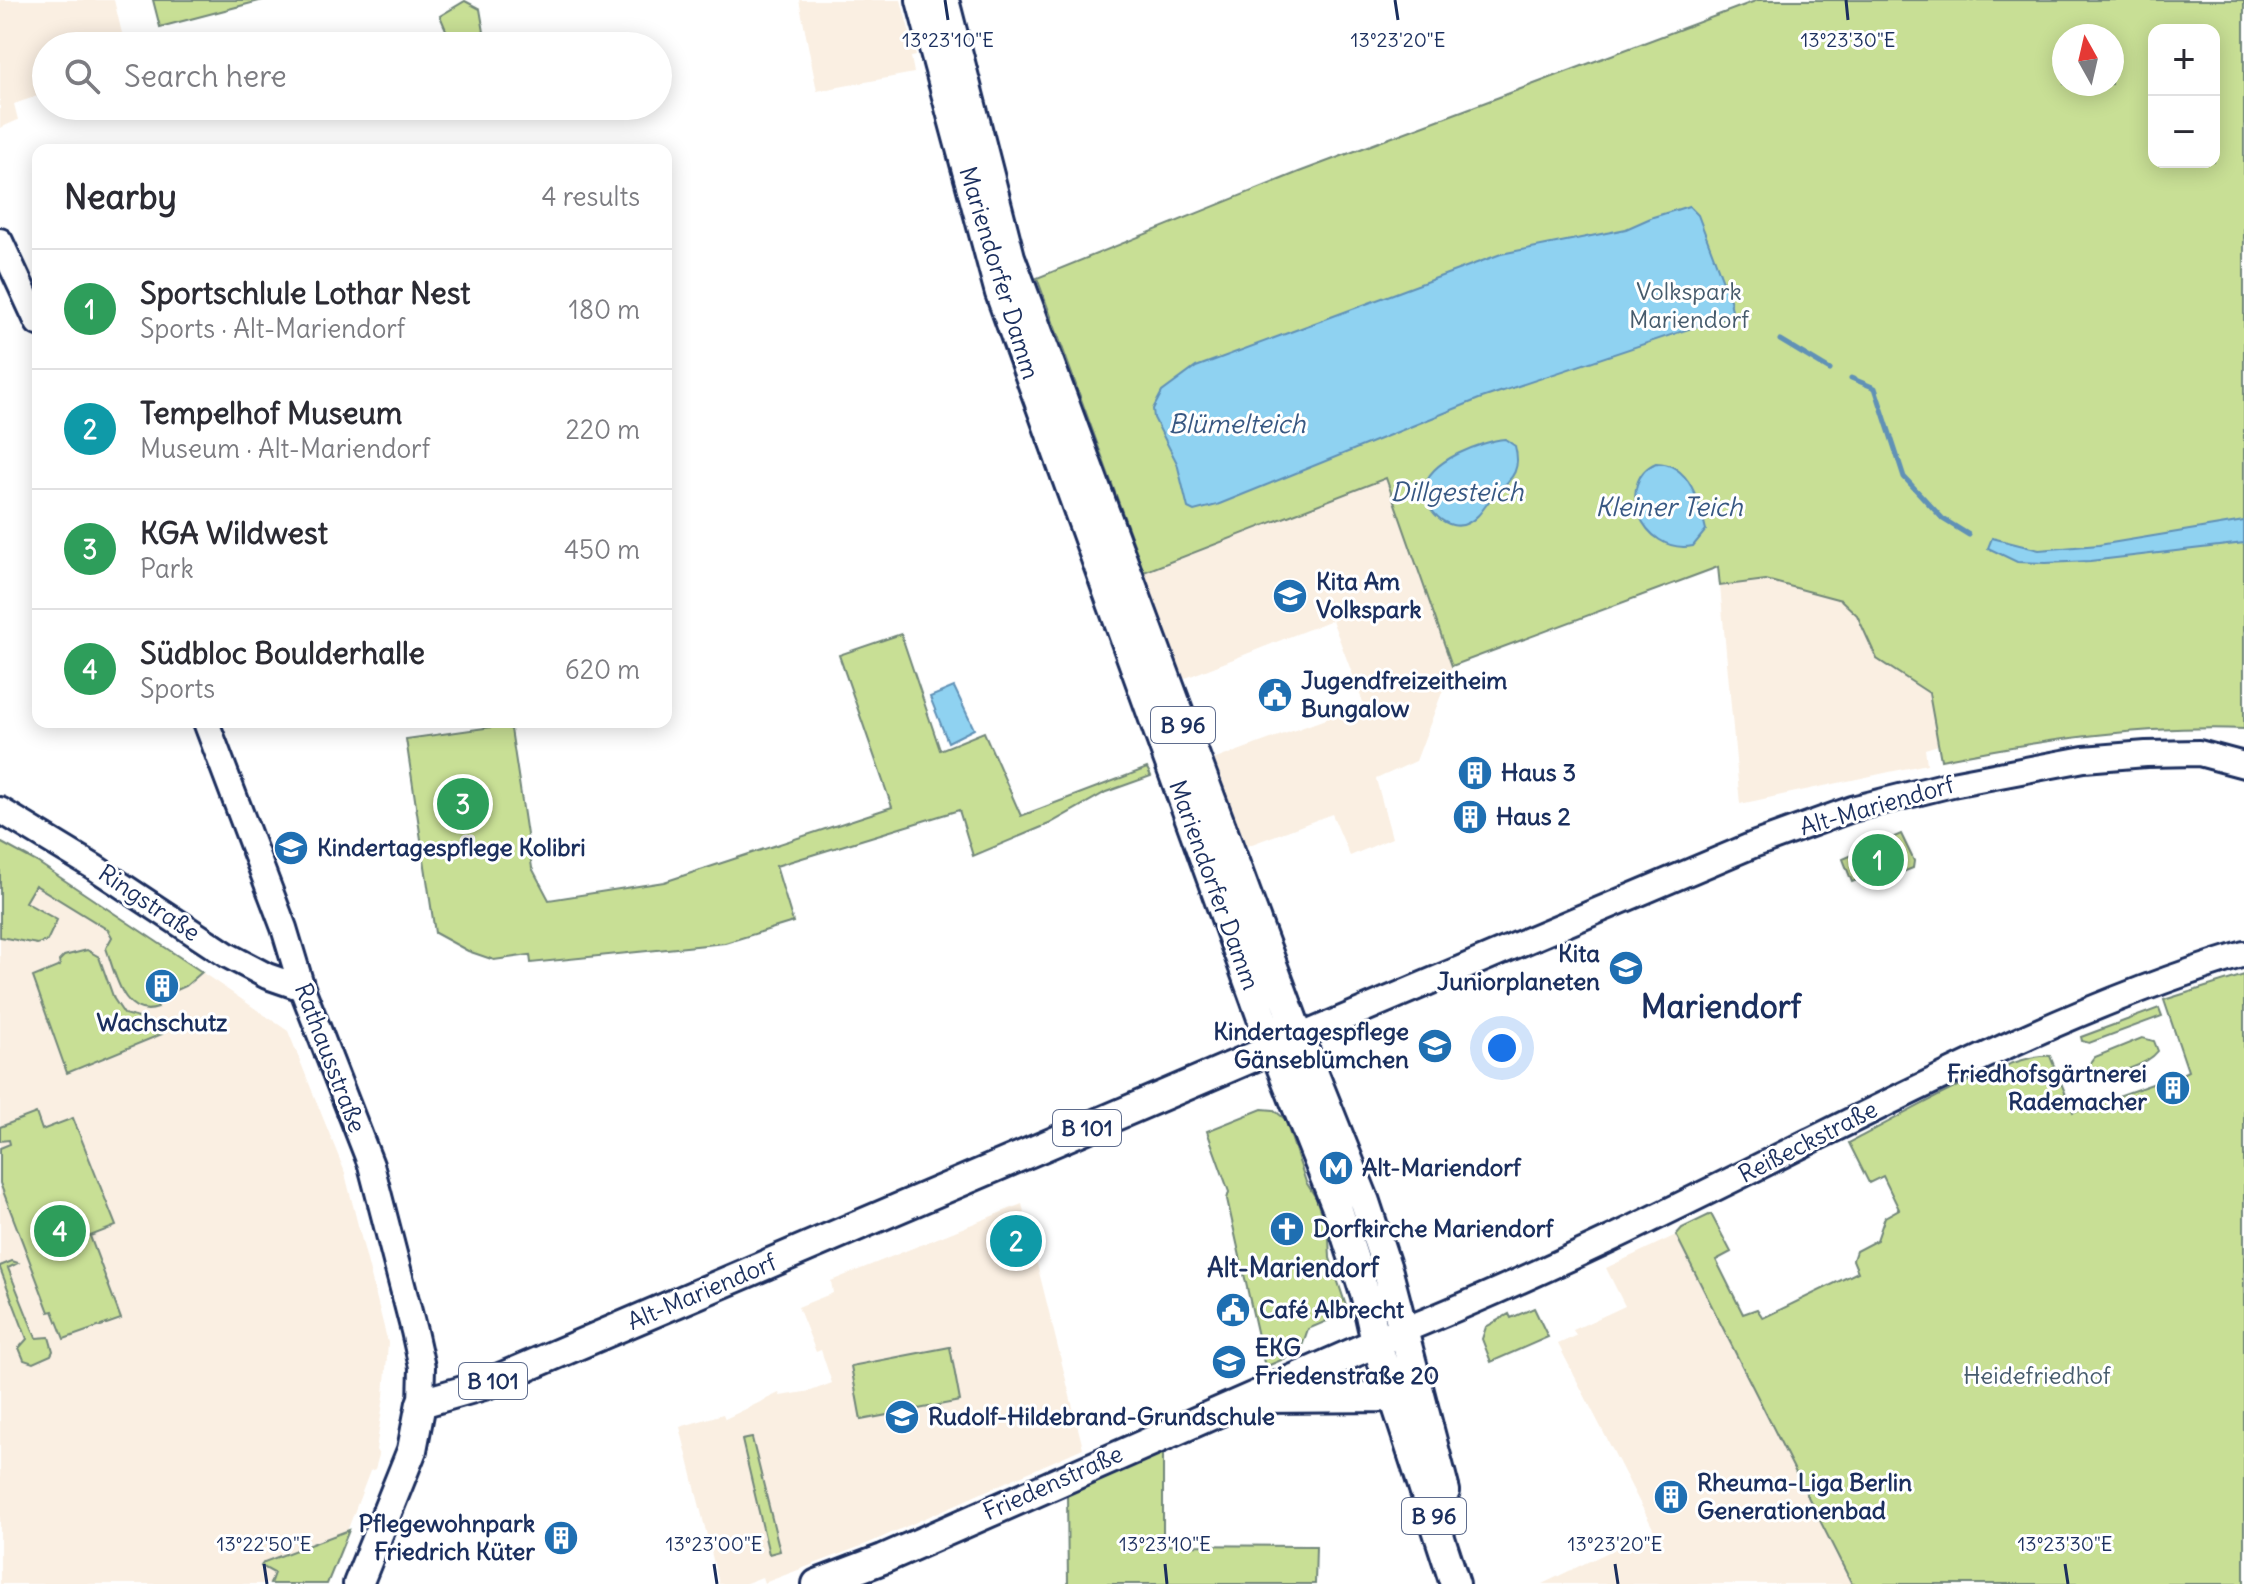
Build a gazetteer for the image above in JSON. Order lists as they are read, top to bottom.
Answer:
{
  "streets": {
    "main road": [
      "Mariendorfer Damm",
      "B 96",
      "Alt-Mariendorf",
      "Ringstraße",
      "Rathausstraße",
      "B 101",
      "Reißeckstraße",
      "Friedenstraße"
    ]
  },
  "crossings": [
    ["Mariendorfer Damm", "Alt-Mariendorf"],
    ["Mariendorfer Damm", "Reißeckstraße"],
    ["Mariendorfer Damm", "Friedenstraße"],
    ["Alt-Mariendorf", "Rathausstraße"],
    ["Ringstraße", "Rathausstraße"],
    ["Reißeckstraße", "Friedenstraße"]
  ],
  "districts": ["Mariendorf", "Alt-Mariendorf"],
  "water": ["Blümelteich", "Dillgesteich", "Kleiner Teich"],
  "parks": ["Volkspark Mariendorf", "Heidefriedhof"],
  "places": {
    "school or university": [
      "Kita Am Volkspark",
      "Kindertagespflege Kolibri",
      "Kita Juniorplaneten",
      "Kindertagespflege Gänseblümchen",
      "EKG Friedenstraße 20",
      "Rudolf-Hildebrand-Grundschule"
    ],
    "public building": ["Jugendfreizeitheim Bungalow", "Café Albrecht"],
    "building": [
      "Haus 3",
      "Haus 2",
      "Wachschutz",
      "Friedhofsgärtnerei Rademacher",
      "Rheuma-Liga Berlin Generationenbad",
      "Pflegewohnpark Friedrich Küter"
    ],
    "metro station": ["Alt-Mariendorf"],
    "church": ["Dorfkirche Mariendorf"]
  },
  "north": "top",
  "page": {
    "map_buttons": ["+", "−"],
    "search": "Search here",
    "heading": ["Nearby", "4 results"],
    "list": [
      {
        "mark": "1",
        "name": "Sportschlule Lothar Nest",
        "note": "Sports · Alt-Mariendorf",
        "value": "180 m"
      },
      {
        "mark": "2",
        "name": "Tempelhof Museum",
        "note": "Museum · Alt-Mariendorf",
        "value": "220 m"
      },
      {
        "mark": "3",
        "name": "KGA Wildwest",
        "note": "Park",
        "value": "450 m"
      },
      {
        "mark": "4",
        "name": "Südbloc Boulderhalle",
        "note": "Sports",
        "value": "620 m"
      }
    ],
    "pins": [
      "3",
      "1",
      "4",
      "2"
    ]
  },
  "coordinates": [
    "13°23'10\"E",
    "13°23'20\"E",
    "13°23'30\"E",
    "13°22'50\"E",
    "13°23'00\"E"
  ]
}
